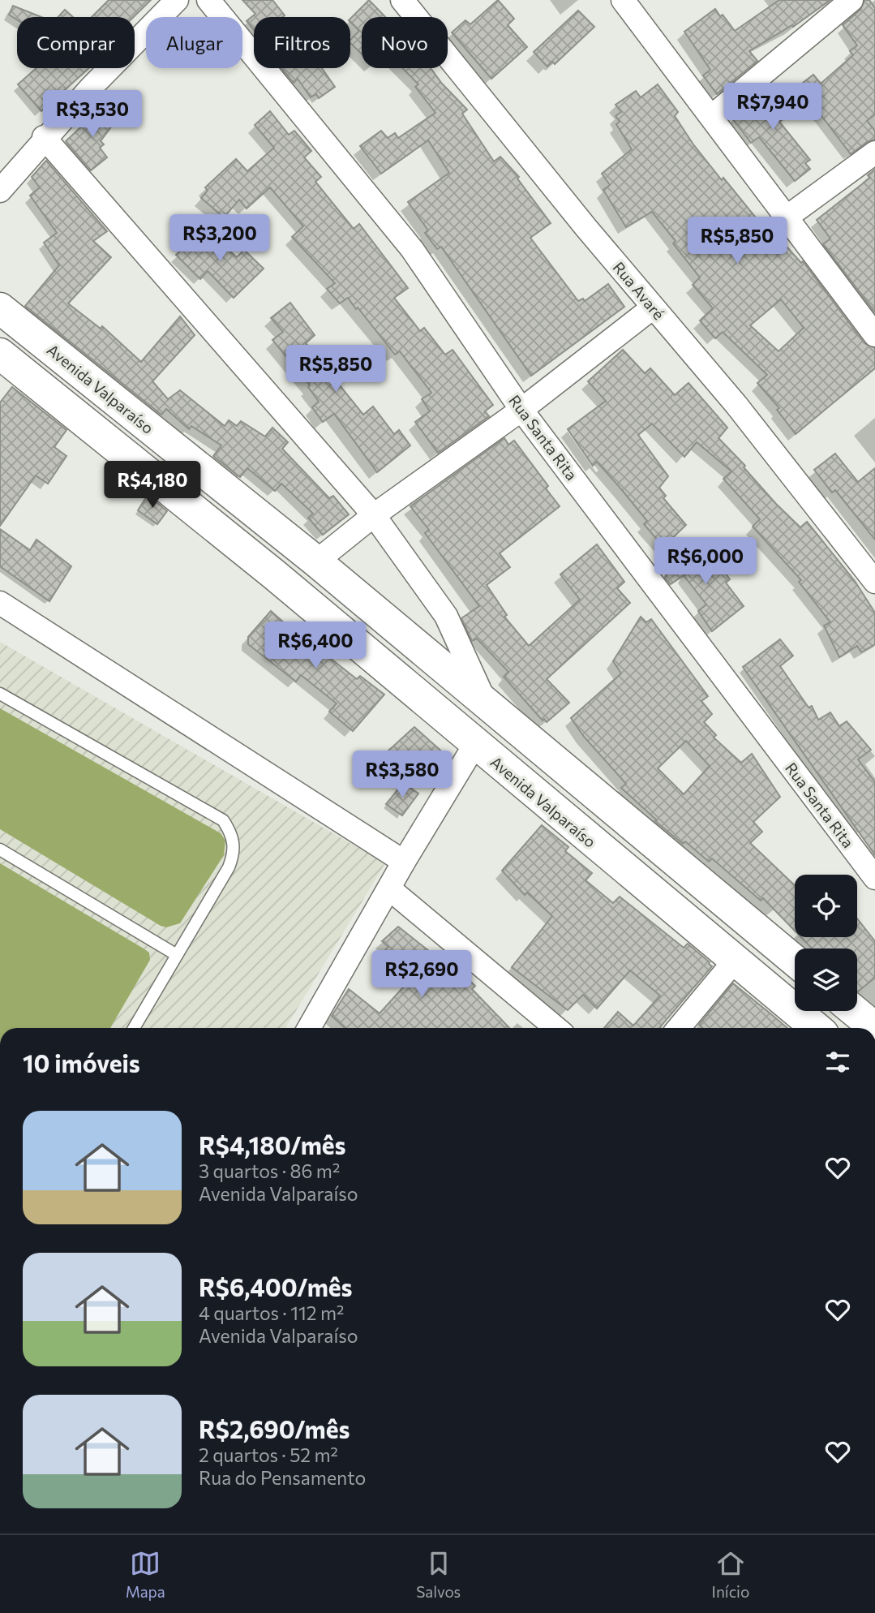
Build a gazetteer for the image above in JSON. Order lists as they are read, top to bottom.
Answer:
{
  "streets": {
    "main road": ["Avenida Valparaíso"],
    "street": ["Rua Avaré", "Rua Santa Rita"]
  },
  "page": {
    "chip": [
      "Comprar",
      "Alugar",
      "Filtros",
      "Novo"
    ],
    "price": [
      "R$7,940",
      "R$3,530",
      "R$3,200",
      "R$5,850",
      "R$5,850",
      "R$4,180",
      "R$6,000",
      "R$6,400",
      "R$3,580",
      "R$2,690"
    ],
    "heading": "10 imóveis",
    "list": [
      {
        "name": "R$4,180/mês",
        "note": "3 quartos · 86 m² · Avenida Valparaíso"
      },
      {
        "name": "R$6,400/mês",
        "note": "4 quartos · 112 m² · Avenida Valparaíso"
      },
      {
        "name": "R$2,690/mês",
        "note": "2 quartos · 52 m² · Rua do Pensamento"
      }
    ],
    "tabs": ["Mapa", "Salvos", "Início"]
  }
}
